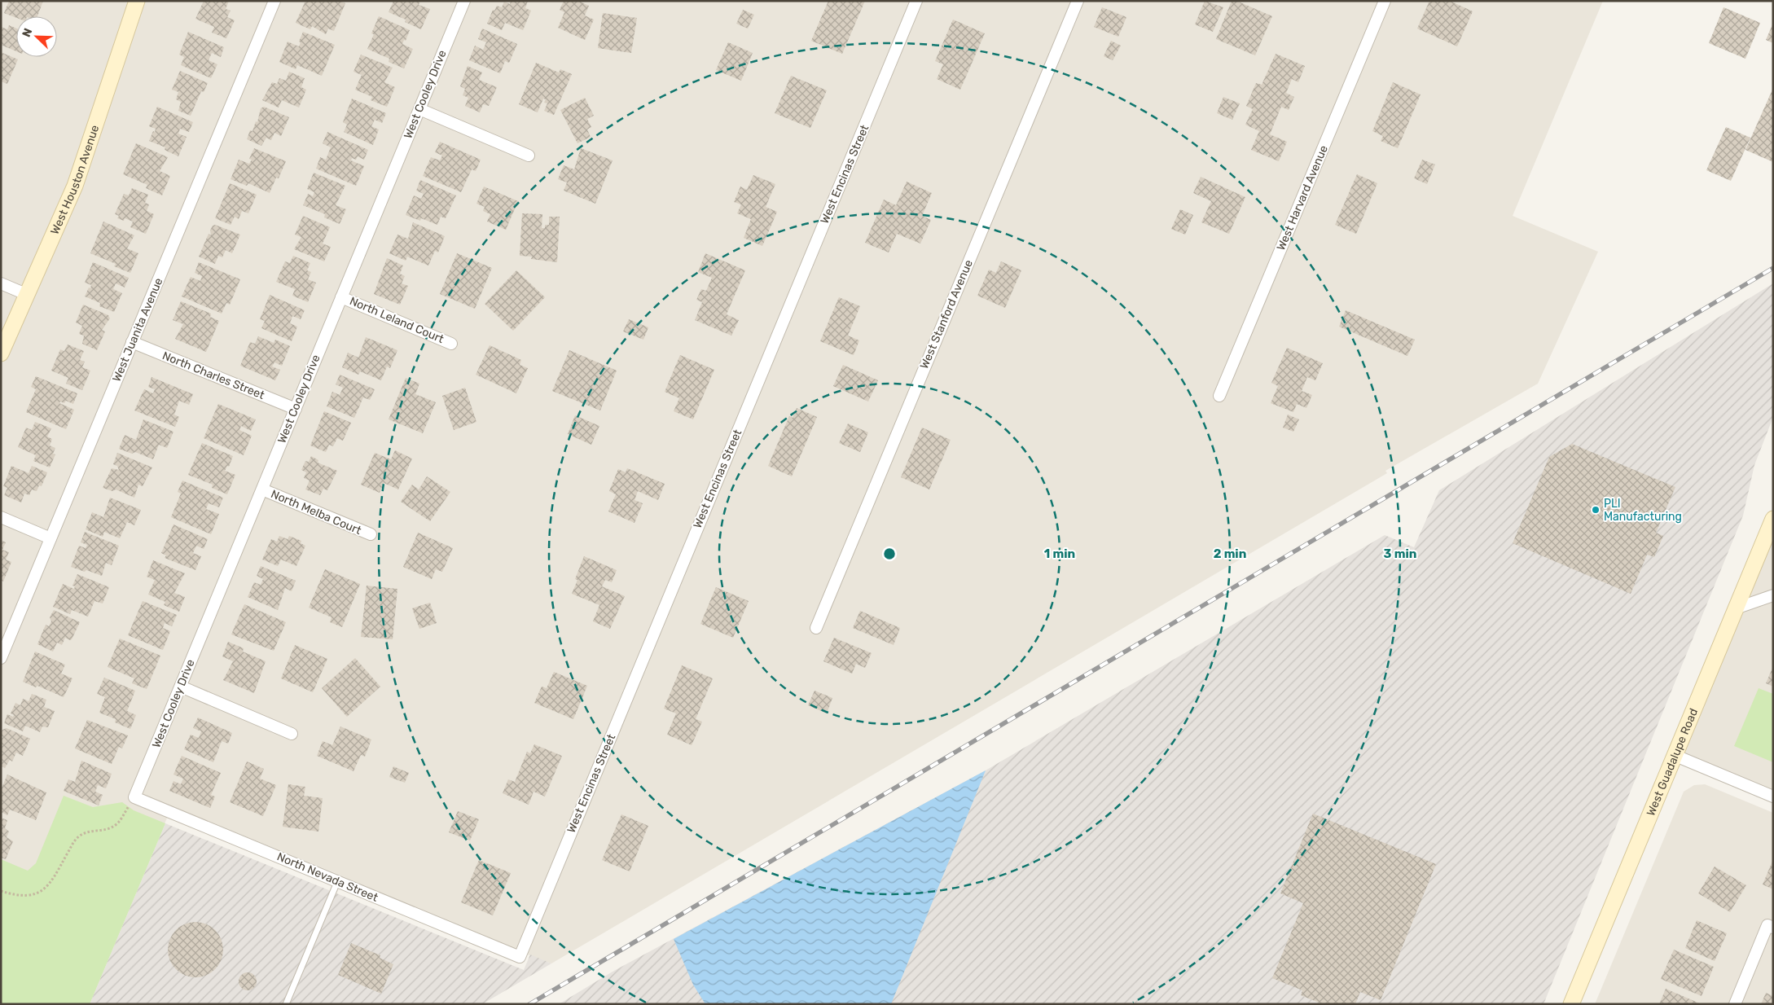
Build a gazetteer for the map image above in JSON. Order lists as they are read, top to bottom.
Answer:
{
  "streets": {
    "main road": ["West Houston Avenue", "West Guadalupe Road"],
    "street": [
      "West Cooley Drive",
      "West Encinas Street",
      "West Harvard Avenue",
      "West Stanford Avenue",
      "North Leland Court",
      "West Juanita Avenue",
      "North Charles Street",
      "North Melba Court",
      "North Nevada Street"
    ]
  },
  "crossings": [
    ["West Cooley Drive", "North Leland Court"],
    ["West Cooley Drive", "North Charles Street"],
    ["West Cooley Drive", "North Melba Court"],
    ["West Cooley Drive", "North Nevada Street"],
    ["West Encinas Street", "North Nevada Street"],
    ["West Juanita Avenue", "North Charles Street"]
  ],
  "places": ["PLI Manufacturing"],
  "north": "top left",
  "rings": ["1 min", "2 min", "3 min"]
}
